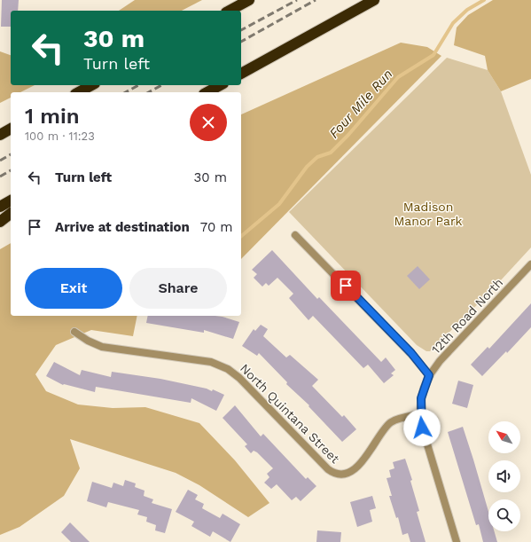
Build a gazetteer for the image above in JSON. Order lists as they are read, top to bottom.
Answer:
{
  "streets": {
    "street": ["12th Road North", "North Quintana Street"]
  },
  "crossings": [
    ["12th Road North", "North Quintana Street"]
  ],
  "water": ["Four Mile Run"],
  "parks": ["Madison Manor Park"],
  "north": "top left",
  "page": {
    "turn": ["30 m", "Turn left"],
    "heading": ["1 min", "100 m · 11:23"],
    "list": [
      {
        "name": "Turn left",
        "value": "30 m"
      },
      {
        "name": "Arrive at destination",
        "value": "70 m"
      }
    ],
    "buttons": ["Exit", "Share"]
  }
}
